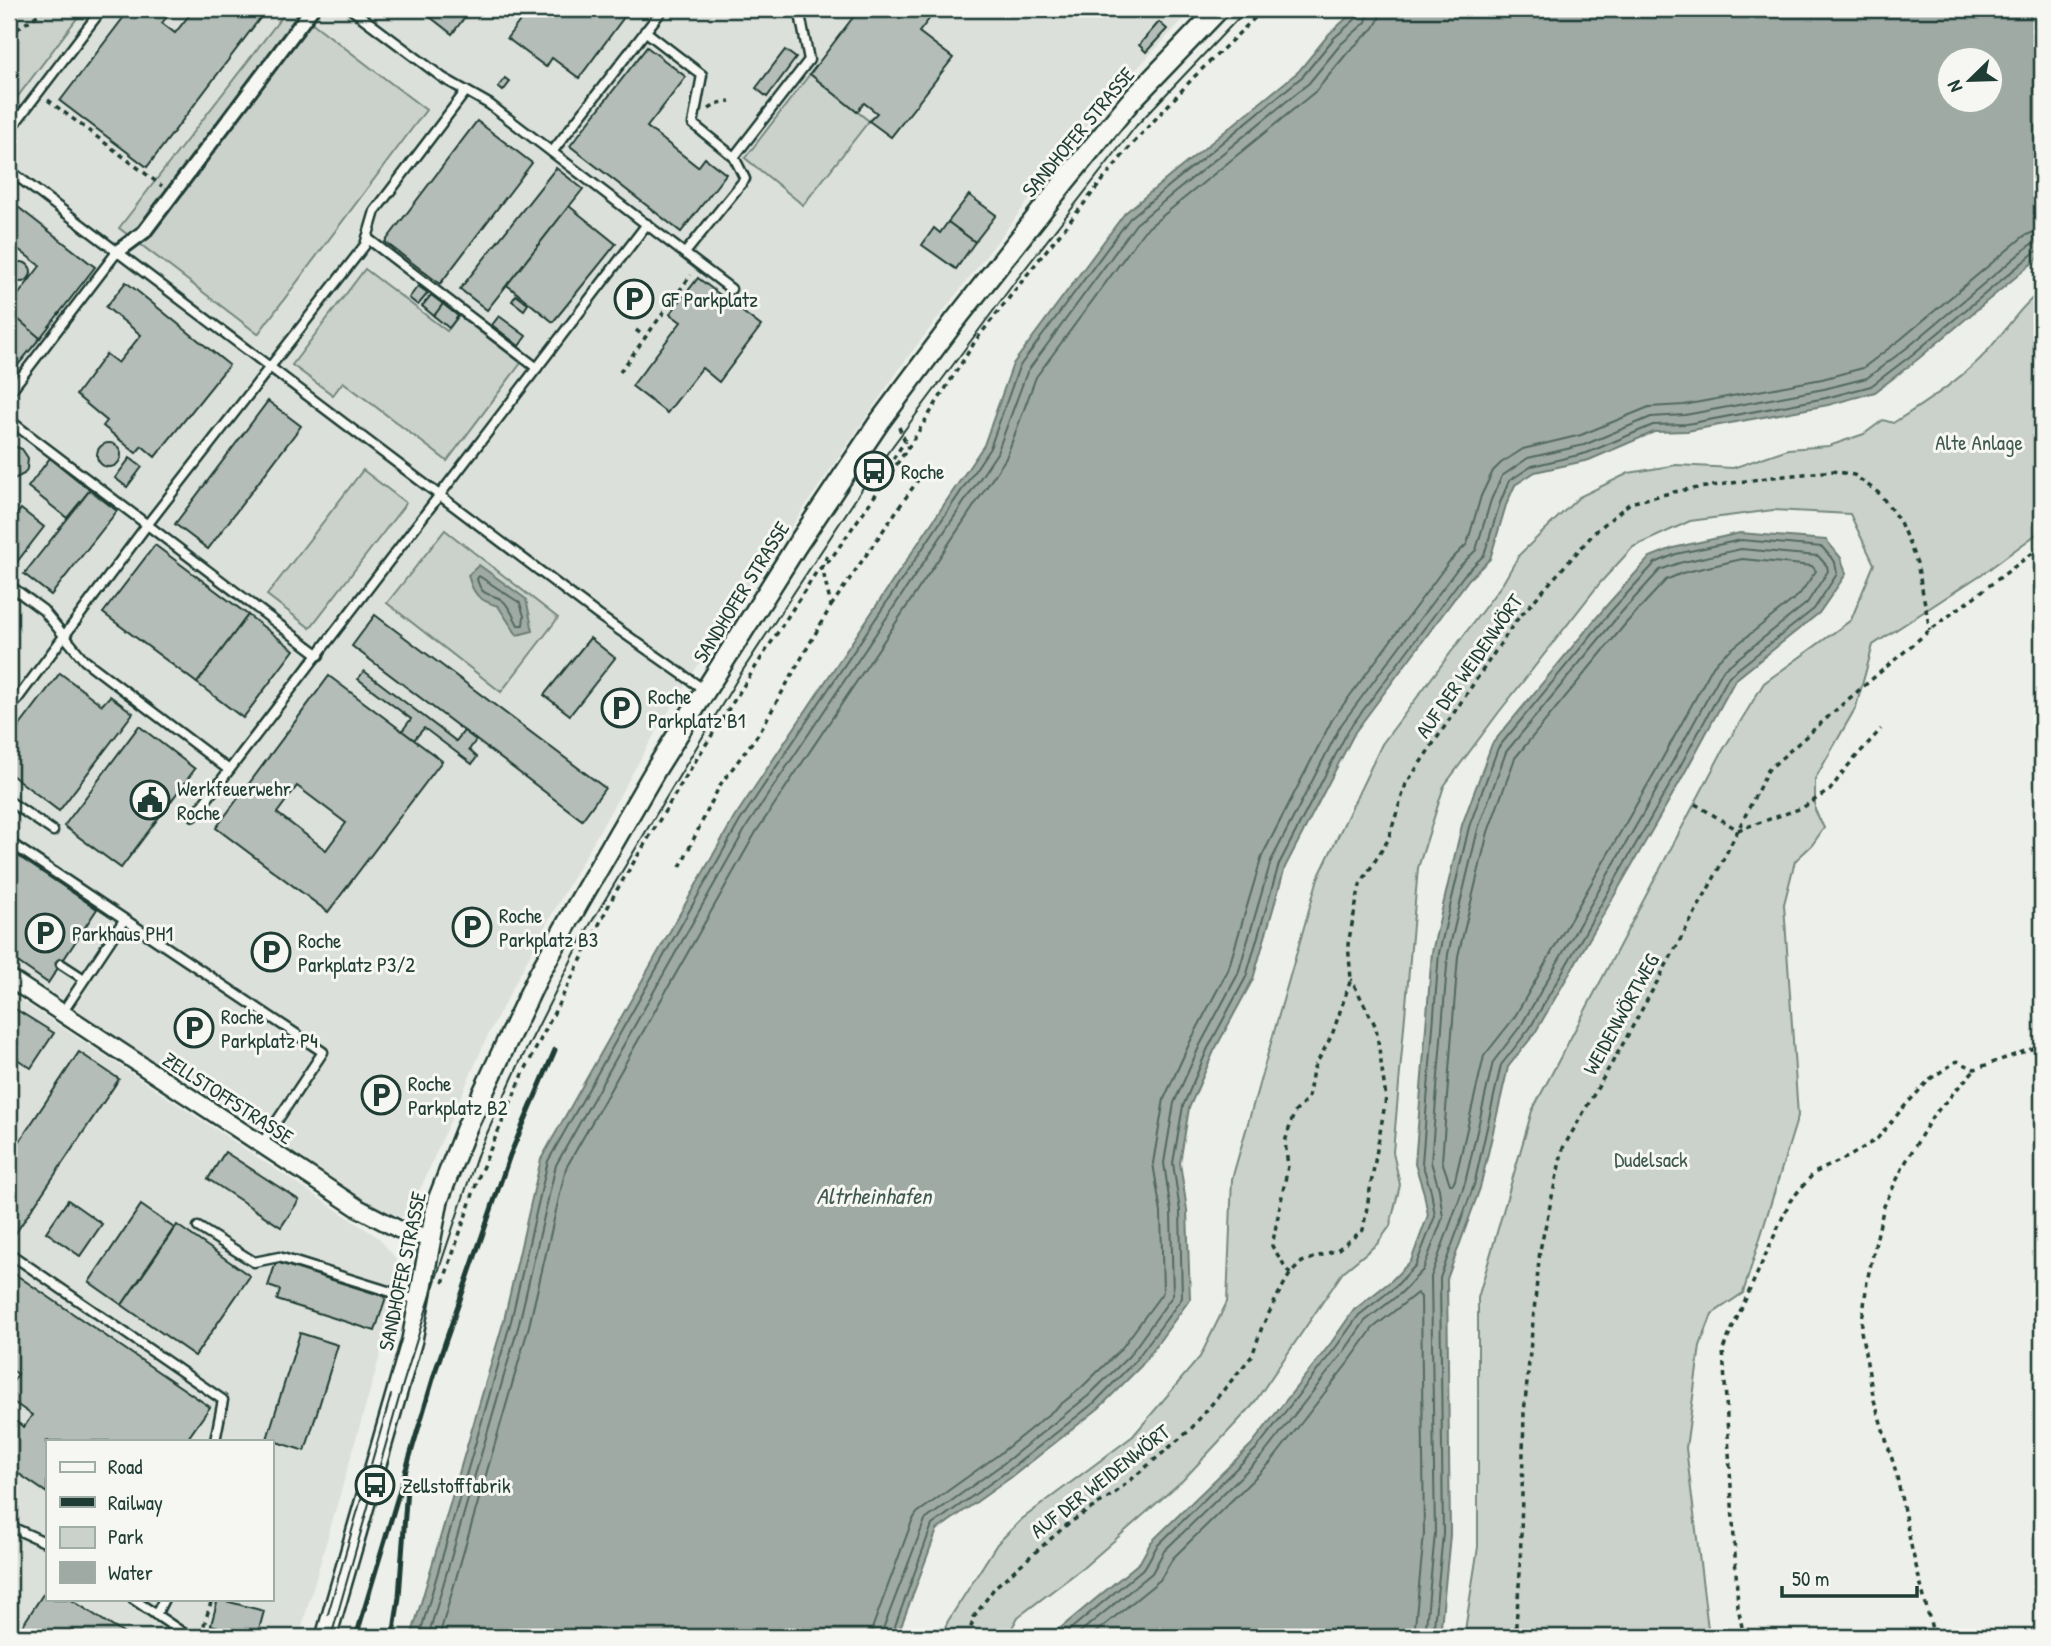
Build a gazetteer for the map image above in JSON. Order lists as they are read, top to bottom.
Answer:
{
  "streets": {
    "street": ["SANDHOFER STRASSE", "ZELLSTOFFSTRASSE"],
    "path": ["AUF DER WEIDENWÖRT", "WEIDENWÖRTWEG"]
  },
  "crossings": [
    ["SANDHOFER STRASSE", "ZELLSTOFFSTRASSE"],
    ["AUF DER WEIDENWÖRT", "WEIDENWÖRTWEG"]
  ],
  "water": ["Altrheinhafen"],
  "parks": ["Alte Anlage", "Dudelsack"],
  "places": {
    "parking": [
      "GF Parkplatz",
      "Roche Parkplatz B1",
      "Roche Parkplatz B3",
      "Parkhaus PH1",
      "Roche Parkplatz P3/2",
      "Roche Parkplatz P4",
      "Roche Parkplatz B2"
    ],
    "bus stop": ["Roche", "Zellstofffabrik"],
    "public building": ["Werkfeuerwehr Roche"]
  },
  "legend": [
    "Road",
    "Railway",
    "Park",
    "Water"
  ],
  "scale_bar": "50 m",
  "north": "bottom left"
}
